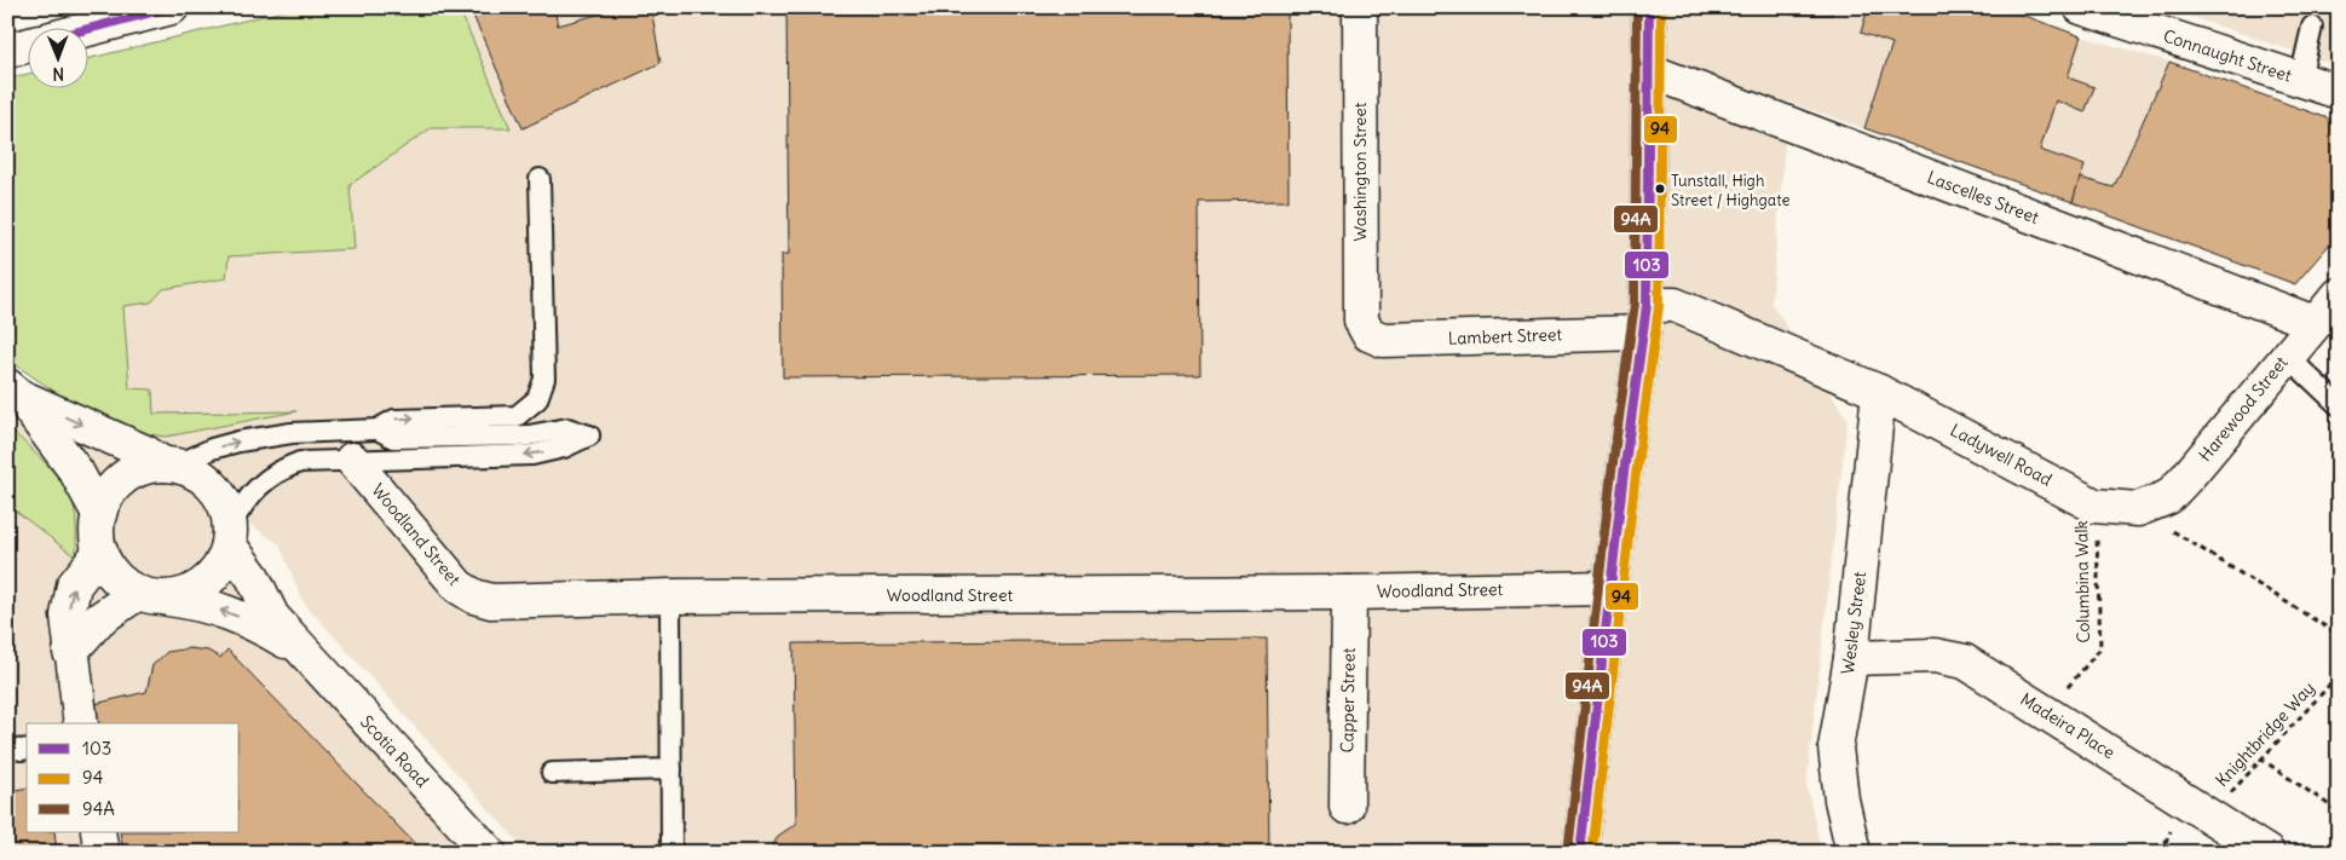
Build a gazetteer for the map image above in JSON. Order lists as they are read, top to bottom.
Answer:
{
  "streets": {
    "street": [
      "Connaught Street",
      "Washington Street",
      "Lascelles Street",
      "Lambert Street",
      "Harewood Street",
      "Ladywell Road",
      "Woodland Street",
      "Wesley Street",
      "Capper Street",
      "Madeira Place",
      "Scotia Road"
    ],
    "path": ["Columbina Walk", "Knightbridge Way"]
  },
  "crossings": [
    ["Washington Street", "Lambert Street"],
    ["Lascelles Street", "Harewood Street"],
    ["Lambert Street", "Ladywell Road"],
    ["Harewood Street", "Ladywell Road"],
    ["Ladywell Road", "Columbina Walk"],
    ["Ladywell Road", "Wesley Street"],
    ["Woodland Street", "Capper Street"],
    ["Columbina Walk", "Madeira Place"],
    ["Wesley Street", "Madeira Place"],
    ["Madeira Place", "Knightbridge Way"]
  ],
  "places": ["Tunstall, High Street / Highgate"],
  "lines": ["transit line 103", "transit line 94", "transit line 94A"],
  "legend": ["103", "94", "94A"],
  "north": "bottom"
}
